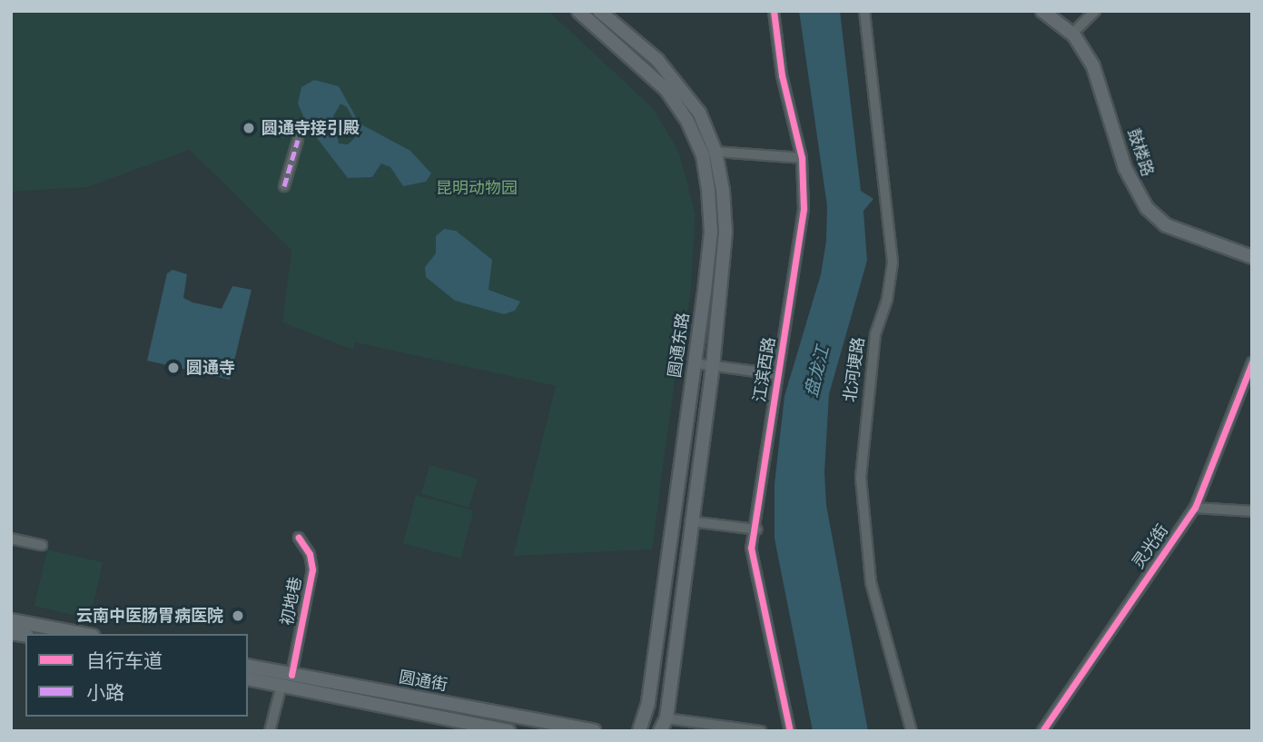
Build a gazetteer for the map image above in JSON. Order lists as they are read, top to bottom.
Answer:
{
  "streets": {
    "main road": ["鼓楼路", "圆通东路", "圆通街"],
    "street": [
      "江滨西路",
      "北河埂路",
      "灵光街",
      "初地巷"
    ]
  },
  "crossings": [
    ["初地巷", "圆通街"]
  ],
  "water": ["盘龙江"],
  "parks": ["昆明动物园"],
  "places": ["圆通寺接引殿", "圆通寺", "云南中医肠胃病医院"],
  "legend": ["自行车道", "小路"]
}
